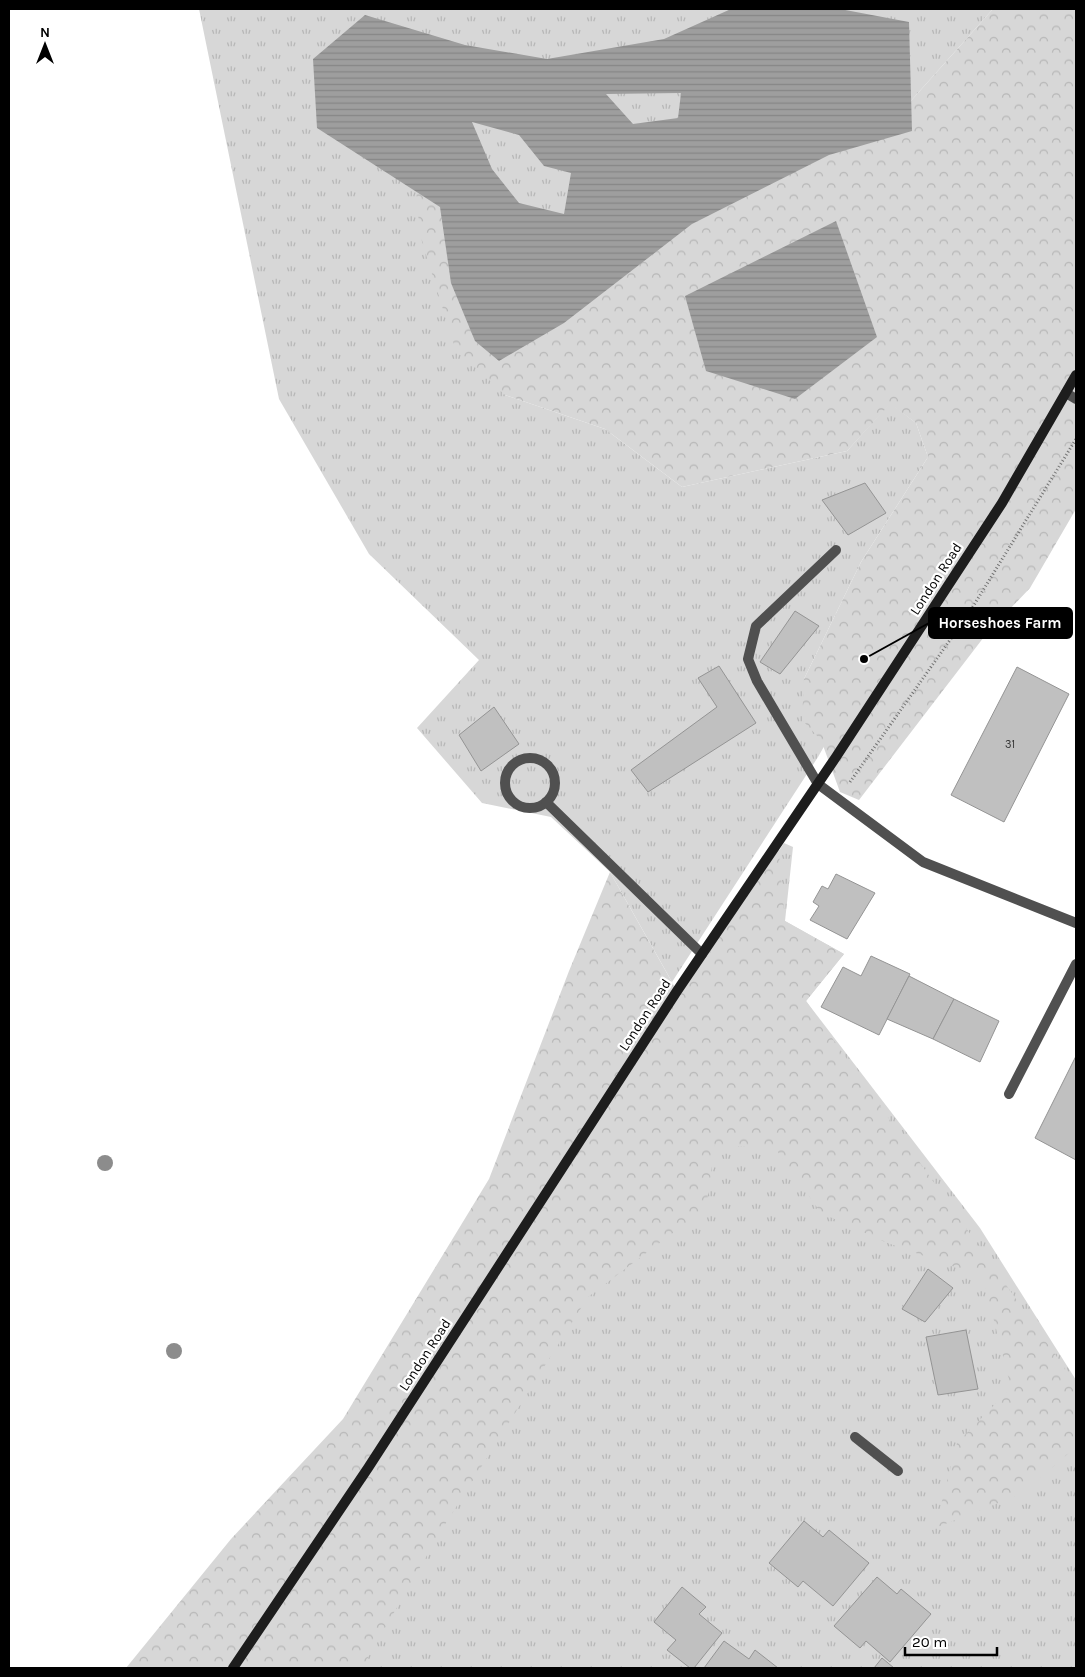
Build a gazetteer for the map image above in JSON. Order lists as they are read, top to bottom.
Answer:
{
  "streets": {
    "main road": ["London Road"]
  },
  "places": ["Horseshoes Farm"],
  "house_numbers": ["31"],
  "scale_bar": "20 m",
  "north": "top"
}
